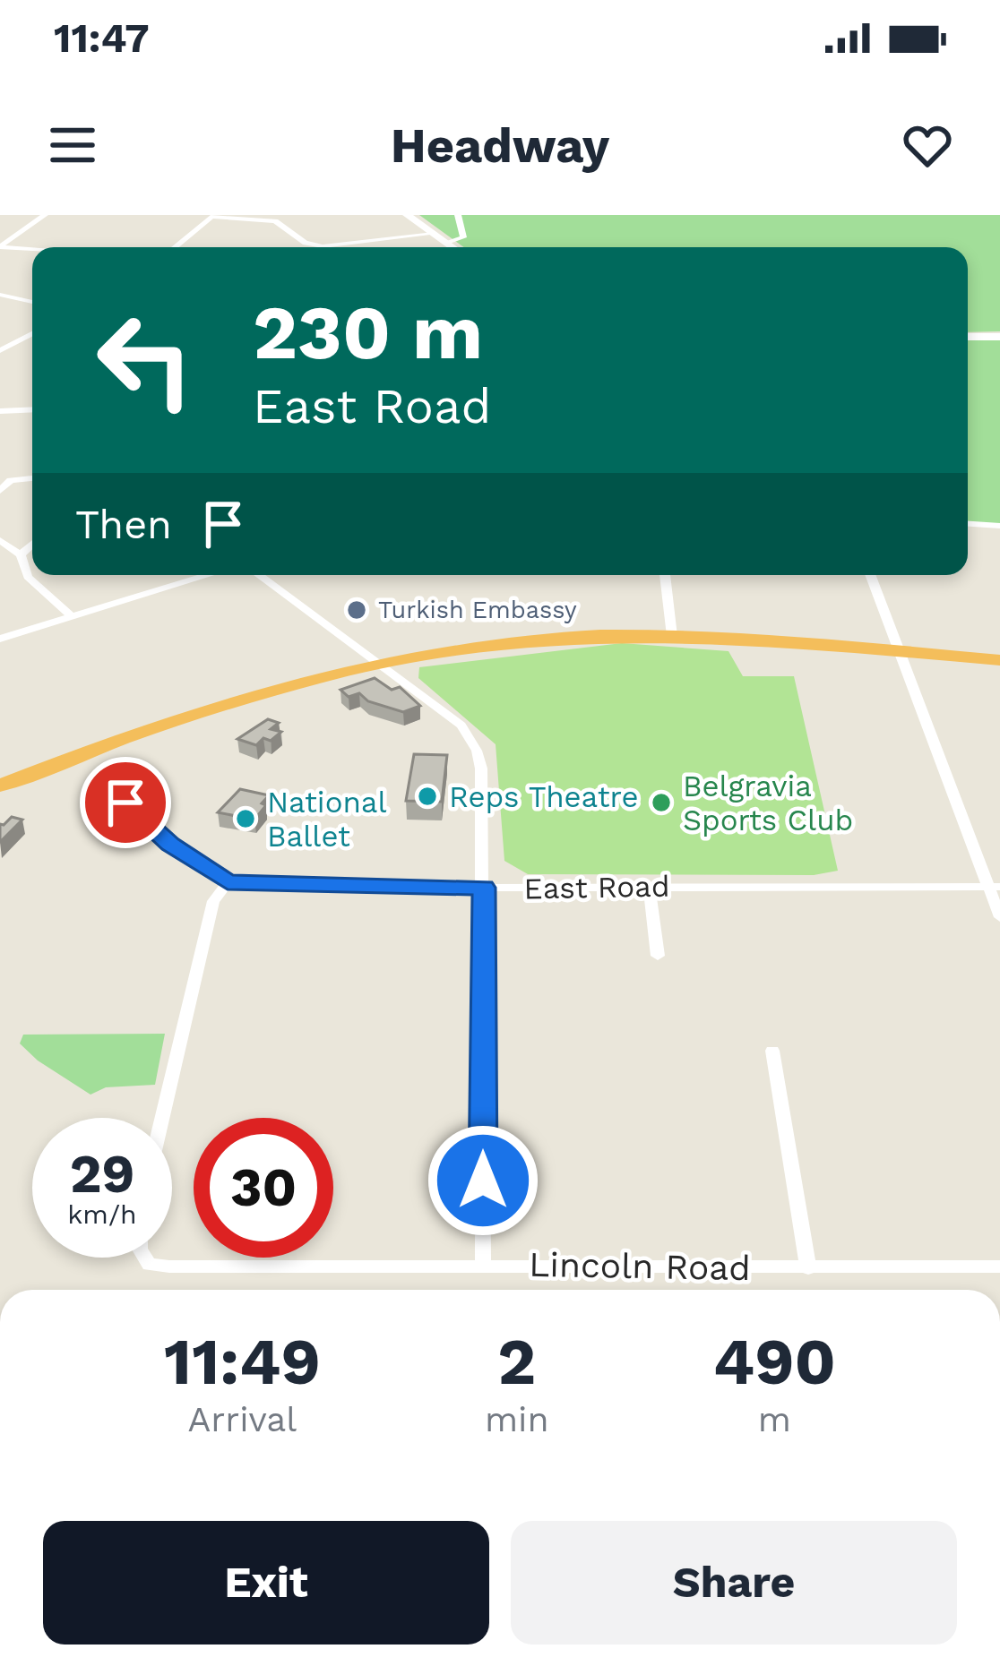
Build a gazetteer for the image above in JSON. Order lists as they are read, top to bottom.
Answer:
{
  "streets": {
    "street": ["East Road", "Lincoln Road"]
  },
  "places": [
    "Turkish Embassy",
    "Reps Theatre",
    "Belgravia Sports Club",
    "National Ballet"
  ],
  "page": {
    "status": "11:47",
    "header": "Headway",
    "turn": ["230 m", "East Road"],
    "then": "Then",
    "speed": "29 km/h",
    "limit": "30",
    "eta": [
      "11:49",
      "Arrival",
      "2",
      "min",
      "490",
      "m"
    ],
    "buttons": ["Exit", "Share"]
  }
}
